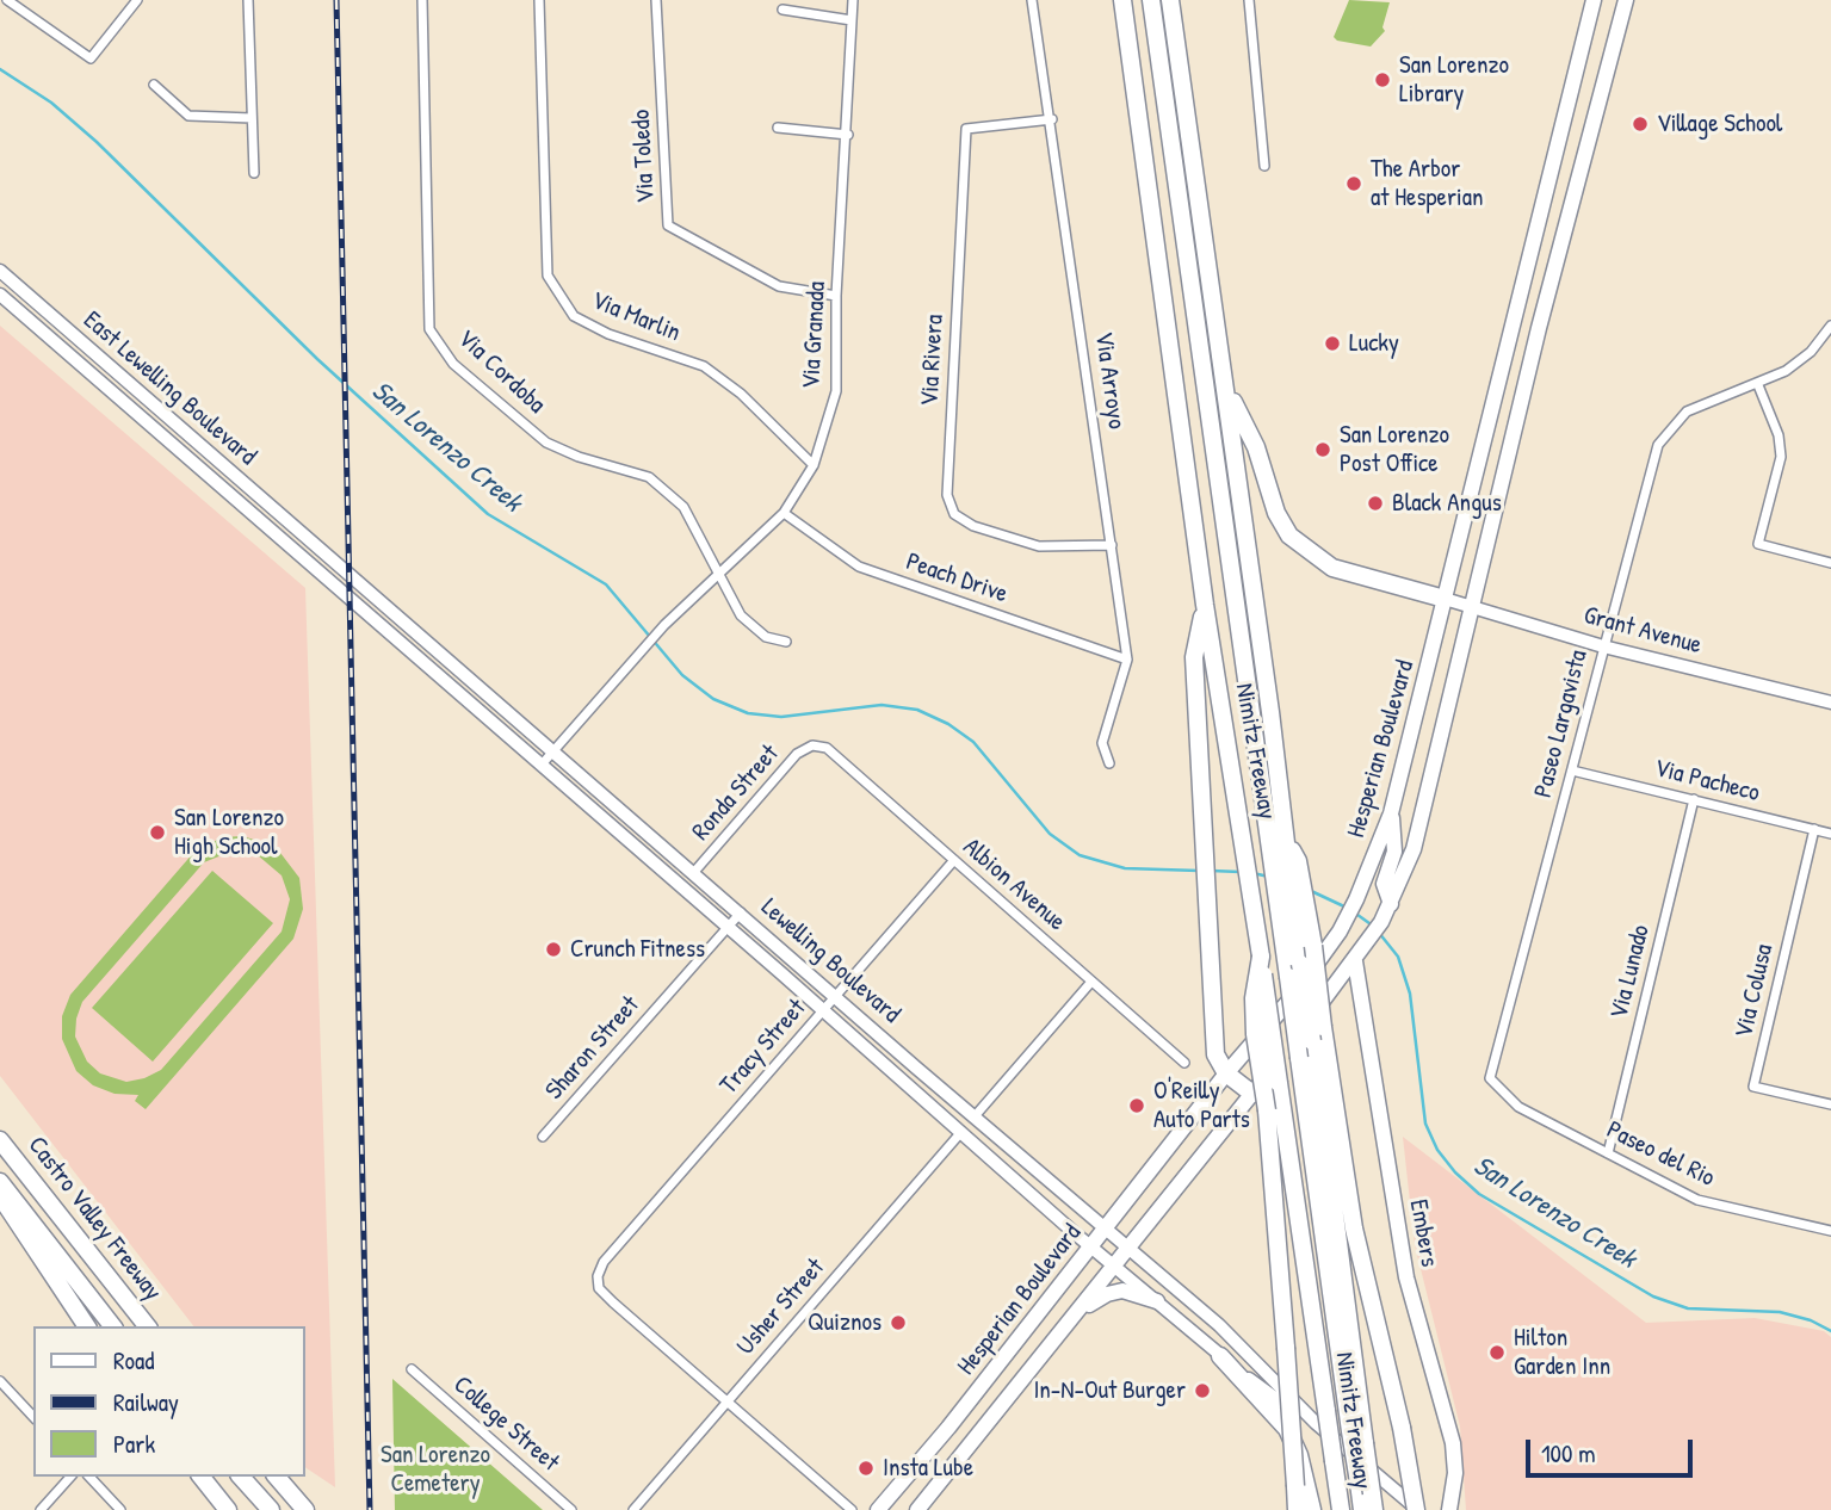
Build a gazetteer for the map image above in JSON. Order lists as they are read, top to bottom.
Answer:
{
  "streets": {
    "highway": ["Nimitz Freeway", "Castro Valley Freeway"],
    "main road": [
      "East Lewelling Boulevard",
      "Grant Avenue",
      "Hesperian Boulevard",
      "Lewelling Boulevard",
      "Embers"
    ],
    "street": [
      "Via Toledo",
      "Via Marlin",
      "Via Granada",
      "Via Rivera",
      "Via Cordoba",
      "Via Arroyo",
      "Peach Drive",
      "Paseo Largavista",
      "Via Pacheco",
      "Ronda Street",
      "Albion Avenue",
      "Via Lunado",
      "Via Colusa",
      "Tracy Street",
      "Sharon Street",
      "Paseo del Rio",
      "Usher Street",
      "College Street"
    ]
  },
  "crossings": [
    ["Via Toledo", "Via Granada"],
    ["Via Marlin", "Via Granada"],
    ["Via Granada", "Via Cordoba"],
    ["Via Granada", "Peach Drive"],
    ["Via Granada", "Lewelling Boulevard"],
    ["Via Rivera", "Via Arroyo"],
    ["Via Arroyo", "Peach Drive"],
    ["East Lewelling Boulevard", "Lewelling Boulevard"],
    ["Grant Avenue", "Paseo Largavista"],
    ["Grant Avenue", "Hesperian Boulevard"],
    ["Paseo Largavista", "Via Pacheco"],
    ["Paseo Largavista", "Paseo del Rio"],
    ["Hesperian Boulevard", "Lewelling Boulevard"],
    ["Hesperian Boulevard", "Embers"],
    ["Nimitz Freeway", "Lewelling Boulevard"],
    ["Via Pacheco", "Via Lunado"],
    ["Via Pacheco", "Via Colusa"],
    ["Ronda Street", "Albion Avenue"],
    ["Ronda Street", "Lewelling Boulevard"],
    ["Albion Avenue", "Tracy Street"],
    ["Lewelling Boulevard", "Tracy Street"],
    ["Lewelling Boulevard", "Sharon Street"],
    ["Lewelling Boulevard", "Usher Street"],
    ["Via Lunado", "Paseo del Rio"],
    ["Tracy Street", "Usher Street"]
  ],
  "water": ["San Lorenzo Creek"],
  "parks": ["San Lorenzo Cemetery"],
  "places": [
    "San Lorenzo Library",
    "Village School",
    "The Arbor at Hesperian",
    "Lucky",
    "San Lorenzo Post Office",
    "Black Angus",
    "San Lorenzo High School",
    "Crunch Fitness",
    "O'Reilly Auto Parts",
    "Quiznos",
    "Hilton Garden Inn",
    "In-N-Out Burger",
    "Insta Lube"
  ],
  "legend": ["Road", "Railway", "Park"],
  "scale_bar": "100 m"
}
